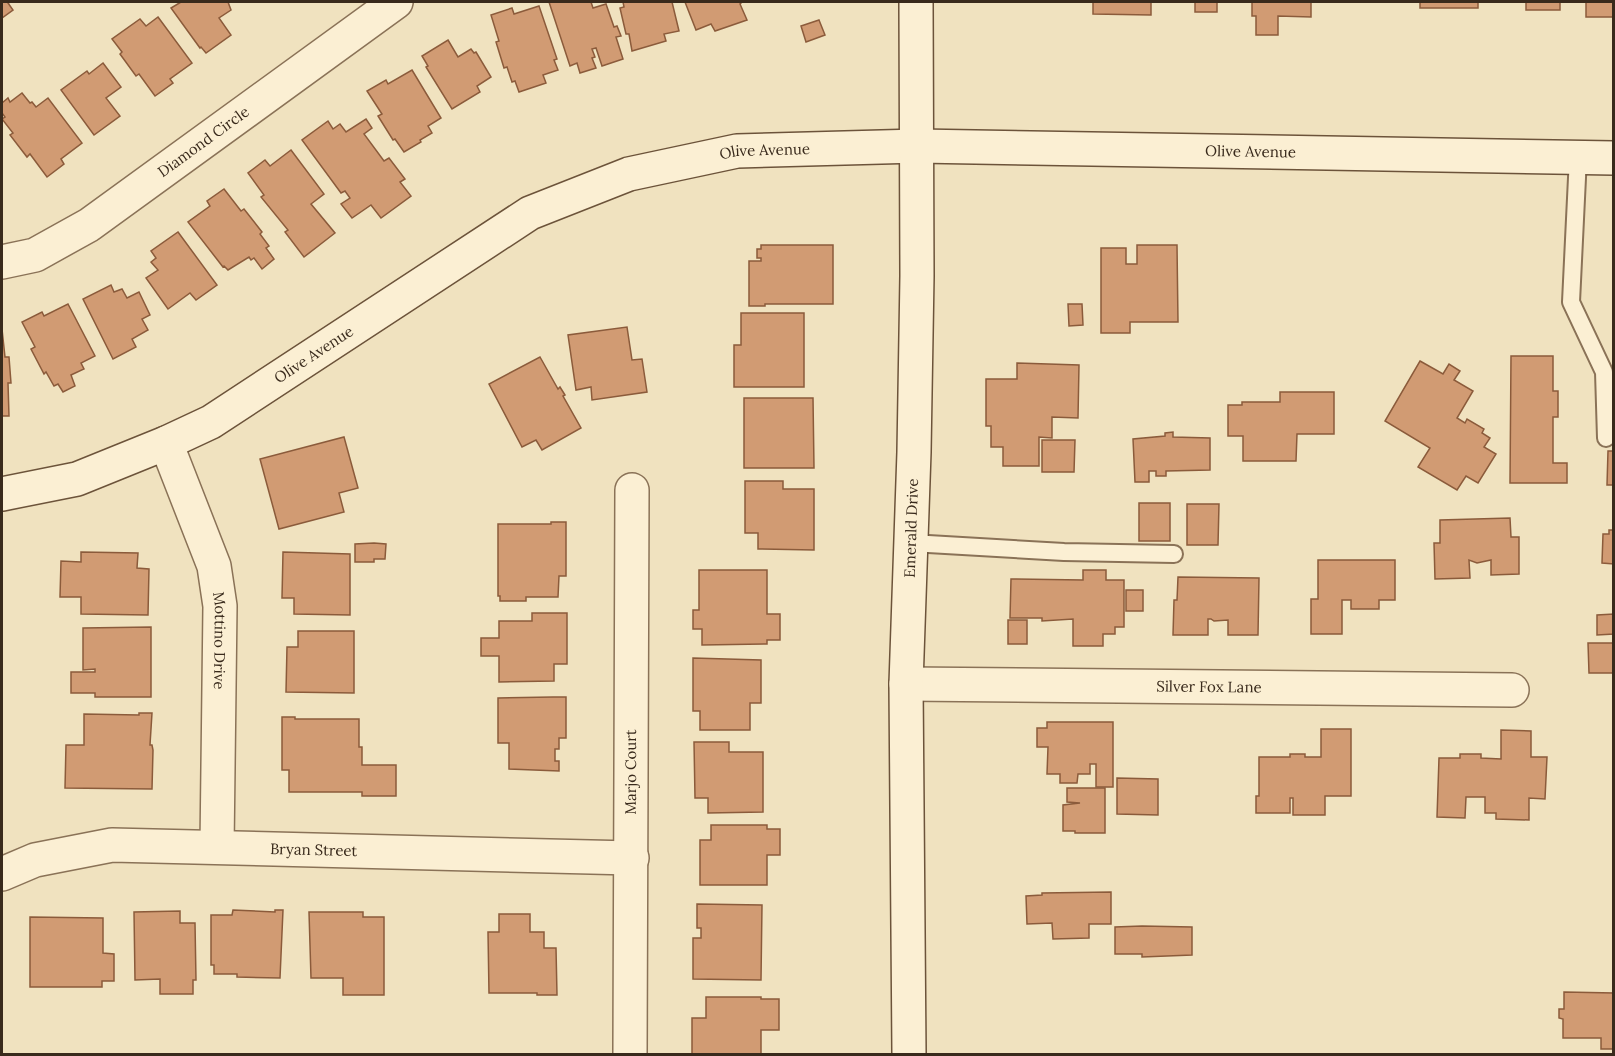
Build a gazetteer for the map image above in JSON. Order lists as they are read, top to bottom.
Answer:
{
  "streets": {
    "main road": [
      "Diamond Circle",
      "Olive Avenue",
      "Emerald Drive",
      "Mottino Drive",
      "Silver Fox Lane",
      "Marjo Court",
      "Bryan Street"
    ]
  },
  "crossings": [
    ["Olive Avenue", "Emerald Drive"],
    ["Olive Avenue", "Mottino Drive"],
    ["Emerald Drive", "Silver Fox Lane"],
    ["Mottino Drive", "Bryan Street"],
    ["Marjo Court", "Bryan Street"]
  ]
}
